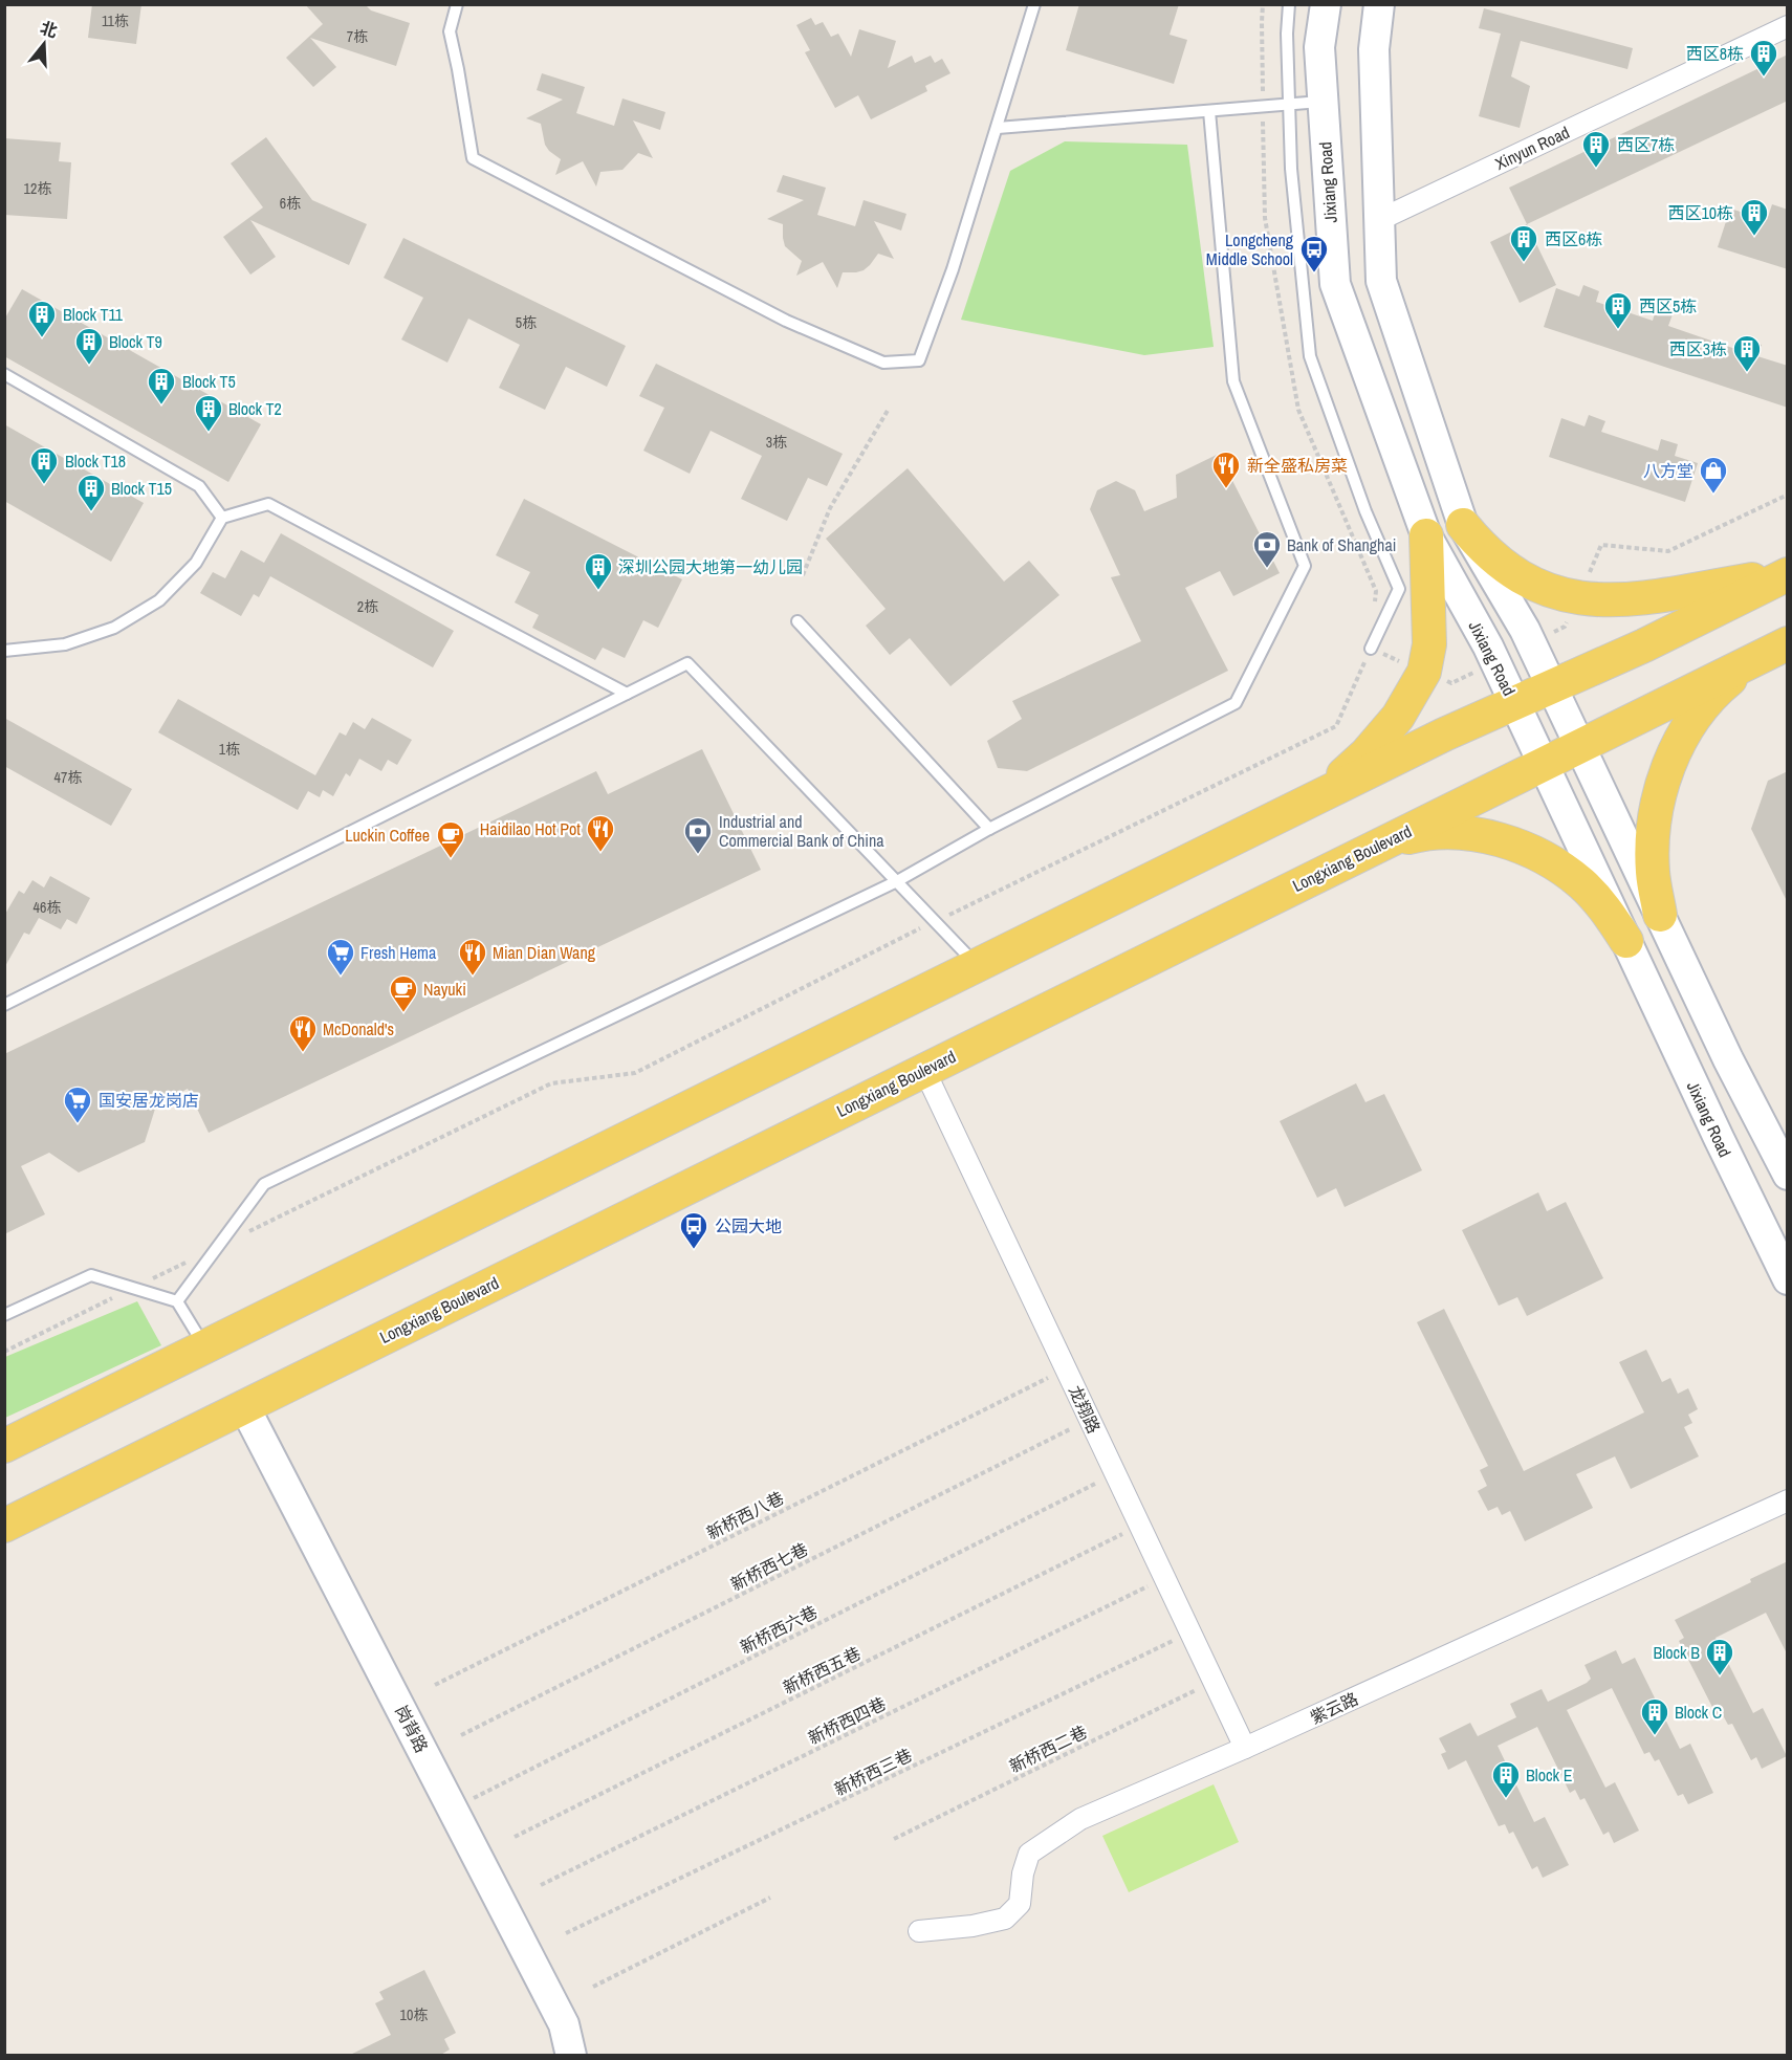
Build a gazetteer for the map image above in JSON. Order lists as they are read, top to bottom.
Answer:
{
  "streets": {
    "main road": ["Jixiang Road", "Longxiang Boulevard", "岗背路"],
    "street": ["Xinyun Road", "龙翔路", "紫云路"],
    "path": [
      "新桥西八巷",
      "新桥西七巷",
      "新桥西六巷",
      "新桥西五巷",
      "新桥西四巷",
      "新桥西二巷",
      "新桥西三巷"
    ]
  },
  "crossings": [
    ["Jixiang Road", "Longxiang Boulevard"],
    ["Longxiang Boulevard", "龙翔路"],
    ["Longxiang Boulevard", "岗背路"],
    ["龙翔路", "新桥西八巷"],
    ["龙翔路", "新桥西七巷"],
    ["龙翔路", "新桥西六巷"],
    ["龙翔路", "新桥西五巷"],
    ["龙翔路", "紫云路"],
    ["龙翔路", "新桥西四巷"],
    ["龙翔路", "新桥西二巷"],
    ["龙翔路", "新桥西三巷"],
    ["新桥西六巷", "岗背路"]
  ],
  "places": {
    "building": [
      "西区8栋",
      "西区7栋",
      "西区10栋",
      "西区6栋",
      "西区5栋",
      "Block T11",
      "Block T9",
      "西区3栋",
      "Block T5",
      "Block T2",
      "Block T18",
      "Block T15",
      "深圳公园大地第一幼儿园",
      "Block B",
      "Block C",
      "Block E"
    ],
    "bus stop": ["Longcheng Middle School", "公园大地"],
    "restaurant": [
      "新全盛私房菜",
      "Haidilao Hot Pot",
      "Mian Dian Wang",
      "McDonald's"
    ],
    "shop": ["八方堂"],
    "bank": ["Bank of Shanghai", "Industrial and Commercial Bank of China"],
    "cafe": ["Luckin Coffee", "Nayuki"],
    "supermarket": ["Fresh Hema", "国安居龙岗店"]
  },
  "house_numbers": [
    "11栋",
    "7栋",
    "12栋",
    "6栋",
    "5栋",
    "3栋",
    "2栋",
    "1栋",
    "47栋",
    "46栋",
    "10栋"
  ],
  "north": "top"
}
